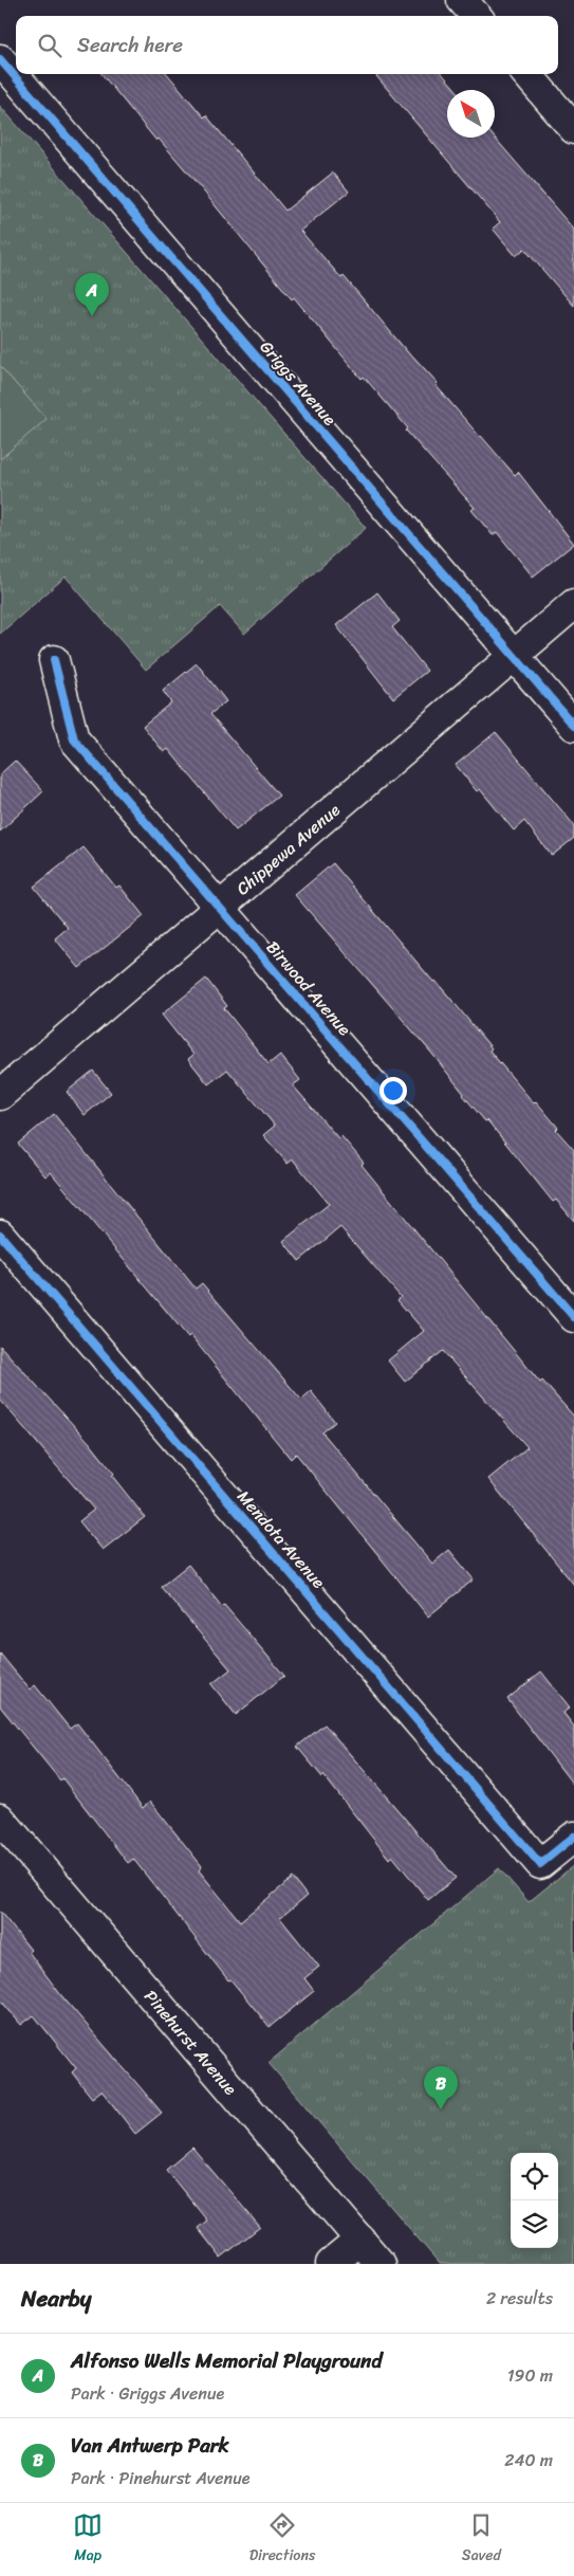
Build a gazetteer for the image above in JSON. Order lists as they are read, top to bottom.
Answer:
{
  "streets": {
    "street": [
      "Griggs Avenue",
      "Chippewa Avenue",
      "Birwood Avenue",
      "Mendota Avenue",
      "Pinehurst Avenue"
    ]
  },
  "crossings": [
    ["Griggs Avenue", "Chippewa Avenue"],
    ["Chippewa Avenue", "Birwood Avenue"]
  ],
  "north": "top left",
  "page": {
    "search": "Search here",
    "pins": ["A", "B"],
    "heading": ["Nearby", "2 results"],
    "list": [
      {
        "mark": "A",
        "name": "Alfonso Wells Memorial Playground",
        "note": "Park · Griggs Avenue",
        "value": "190 m"
      },
      {
        "mark": "B",
        "name": "Van Antwerp Park",
        "note": "Park · Pinehurst Avenue",
        "value": "240 m"
      }
    ],
    "nav": ["Map", "Directions", "Saved"]
  }
}
